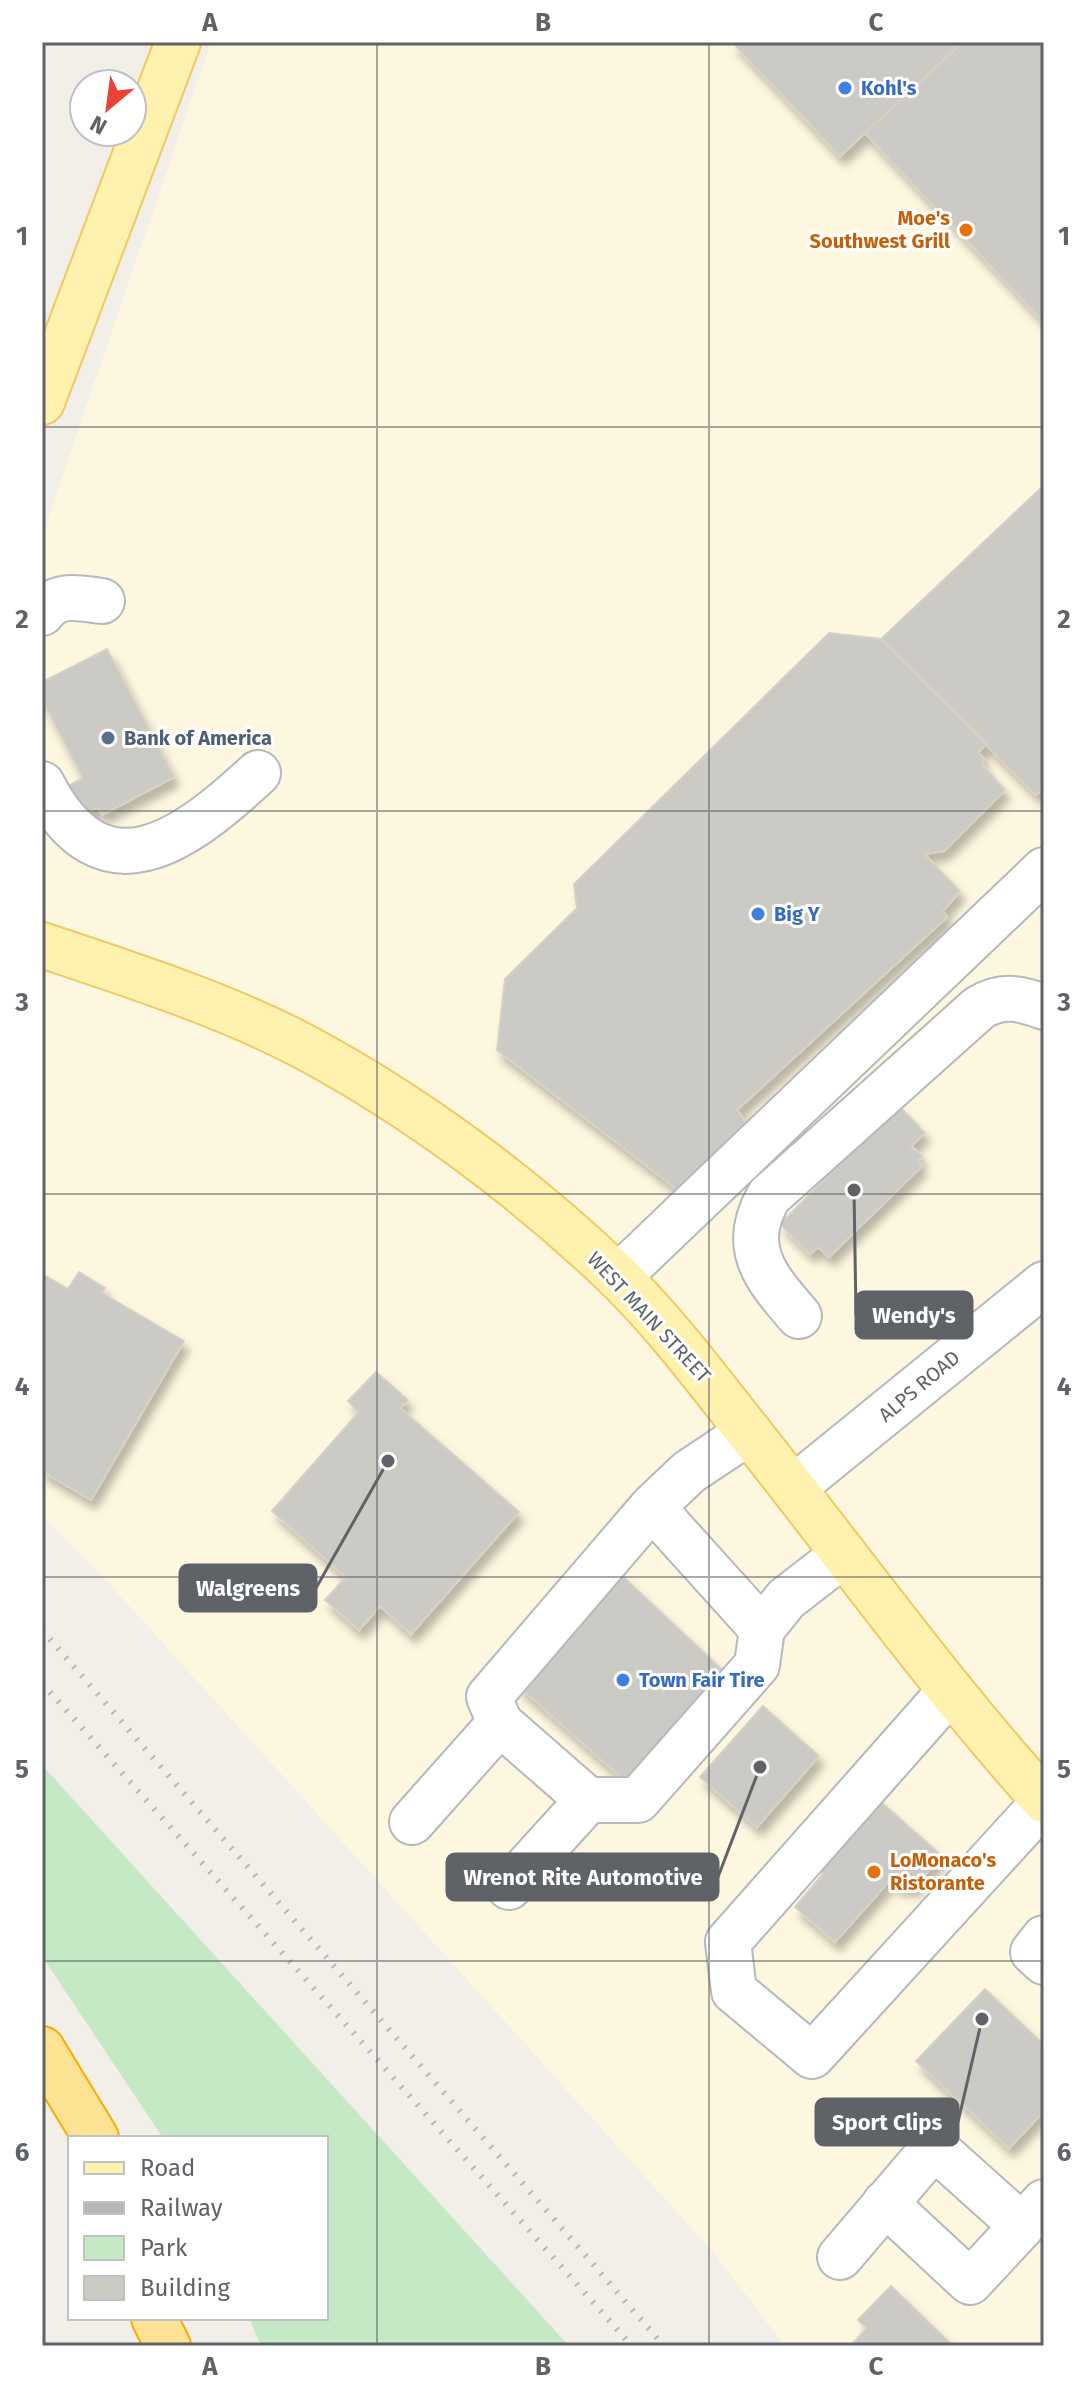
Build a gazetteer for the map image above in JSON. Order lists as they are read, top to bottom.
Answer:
{
  "streets": {
    "main road": ["WEST MAIN STREET"],
    "street": ["ALPS ROAD"]
  },
  "crossings": [
    ["WEST MAIN STREET", "ALPS ROAD"]
  ],
  "places": [
    "Kohl's",
    "Moe's Southwest Grill",
    "Bank of America",
    "Big Y",
    "Wendy's",
    "Walgreens",
    "Town Fair Tire",
    "Wrenot Rite Automotive",
    "LoMonaco's Ristorante",
    "Sport Clips"
  ],
  "legend": [
    "Road",
    "Railway",
    "Park",
    "Building"
  ],
  "north": "bottom left",
  "grid": {
    "columns": ["A", "B", "C"],
    "rows": [
      "1",
      "2",
      "3",
      "4",
      "5",
      "6"
    ]
  }
}
